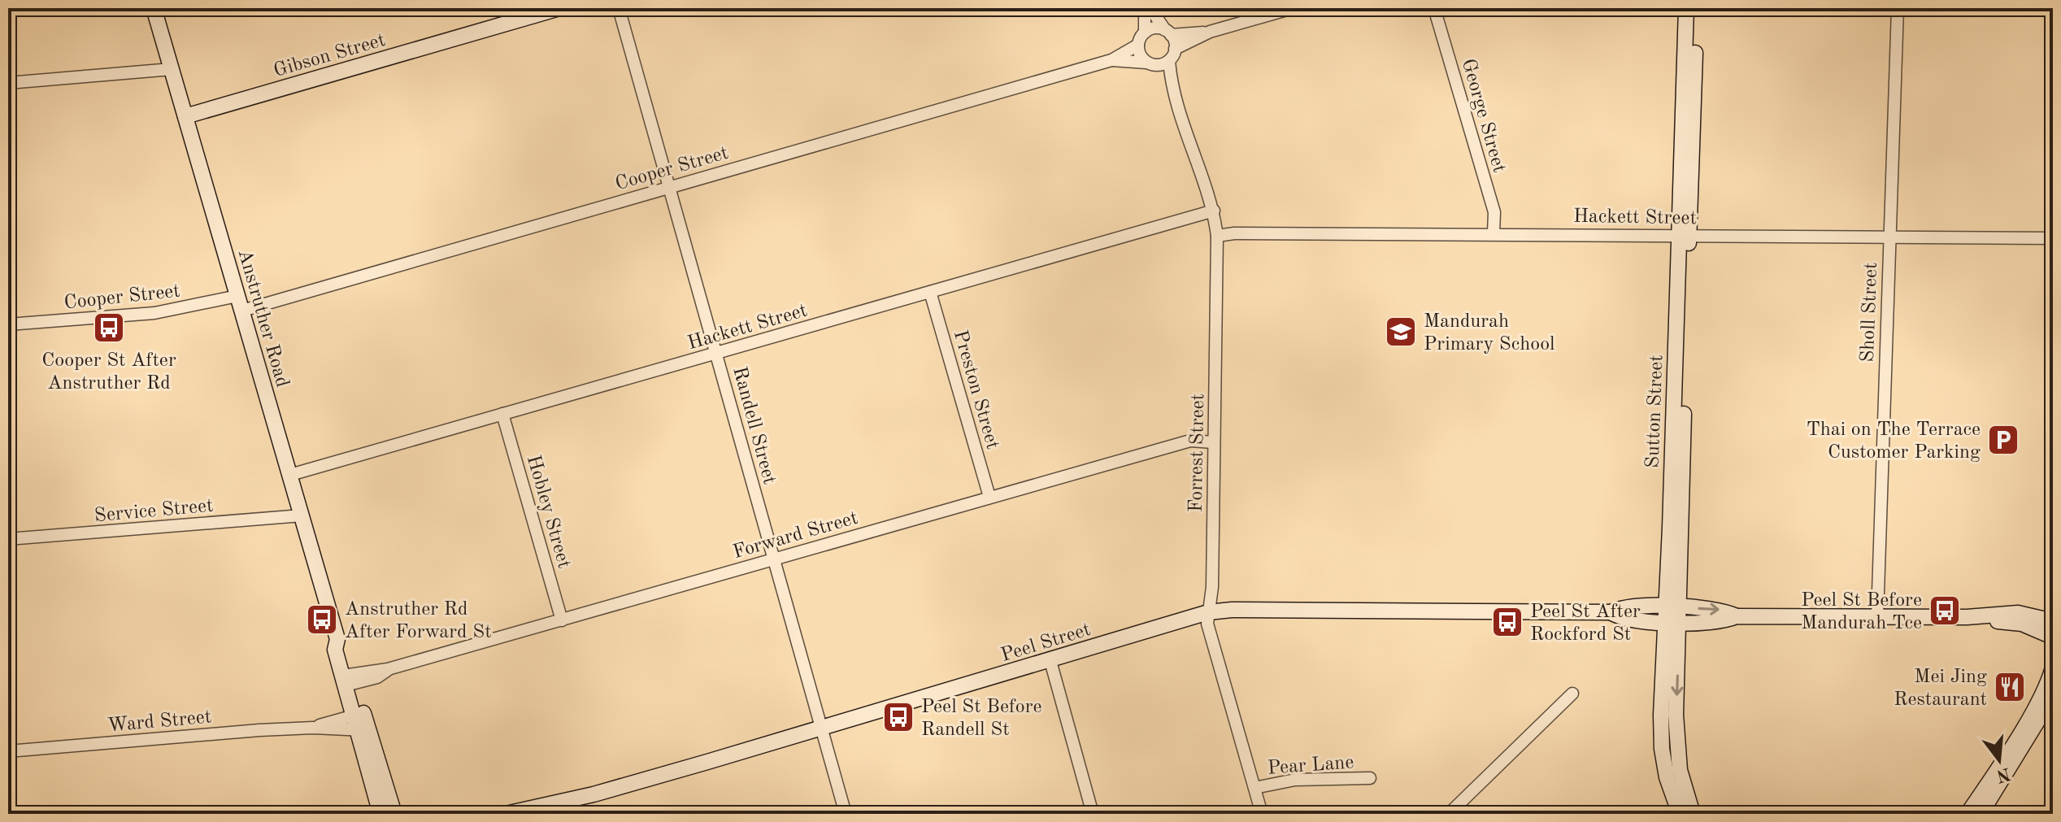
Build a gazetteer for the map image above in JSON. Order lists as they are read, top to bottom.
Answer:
{
  "streets": {
    "main road": [
      "Gibson Street",
      "Anstruther Road",
      "Sutton Street",
      "Peel Street"
    ],
    "street": [
      "George Street",
      "Cooper Street",
      "Hackett Street",
      "Sholl Street",
      "Preston Street",
      "Randell Street",
      "Forrest Street",
      "Service Street",
      "Hobley Street",
      "Forward Street",
      "Ward Street",
      "Pear Lane"
    ]
  },
  "crossings": [
    ["Gibson Street", "Anstruther Road"],
    ["George Street", "Hackett Street"],
    ["Cooper Street", "Anstruther Road"],
    ["Cooper Street", "Randell Street"],
    ["Cooper Street", "Forrest Street"],
    ["Hackett Street", "Sholl Street"],
    ["Hackett Street", "Anstruther Road"],
    ["Hackett Street", "Preston Street"],
    ["Hackett Street", "Sutton Street"],
    ["Hackett Street", "Randell Street"],
    ["Hackett Street", "Forrest Street"],
    ["Hackett Street", "Hobley Street"],
    ["Sholl Street", "Peel Street"],
    ["Anstruther Road", "Service Street"],
    ["Anstruther Road", "Forward Street"],
    ["Anstruther Road", "Ward Street"],
    ["Preston Street", "Forward Street"],
    ["Sutton Street", "Peel Street"],
    ["Randell Street", "Forward Street"],
    ["Randell Street", "Peel Street"],
    ["Forrest Street", "Forward Street"],
    ["Forrest Street", "Peel Street"],
    ["Forrest Street", "Pear Lane"],
    ["Hobley Street", "Forward Street"]
  ],
  "places": {
    "bus stop": [
      "Cooper St After Anstruther Rd",
      "Peel St Before Mandurah Tce",
      "Anstruther Rd After Forward St",
      "Peel St After Rockford St",
      "Peel St Before Randell St"
    ],
    "school or university": ["Mandurah Primary School"],
    "parking": ["Thai on The Terrace Customer Parking"],
    "restaurant": ["Mei Jing Restaurant"]
  },
  "north": "bottom"
}
